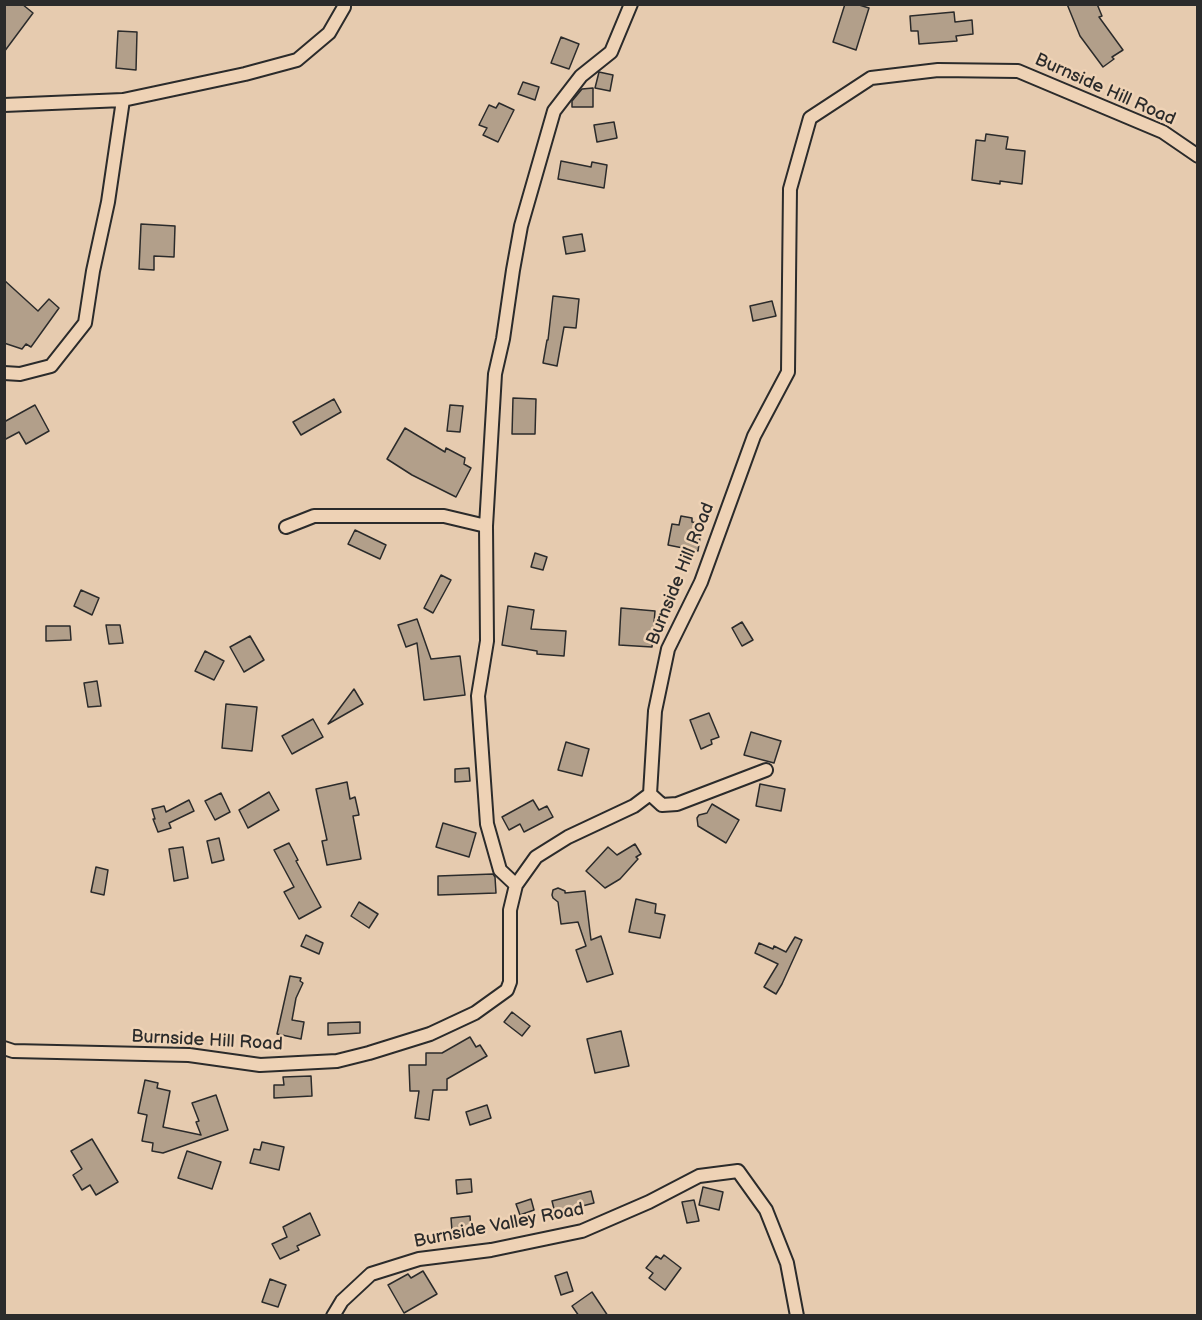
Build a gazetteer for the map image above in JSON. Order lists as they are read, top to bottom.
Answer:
{
  "streets": {
    "street": ["Burnside Hill Road", "Burnside Valley Road"]
  }
}
